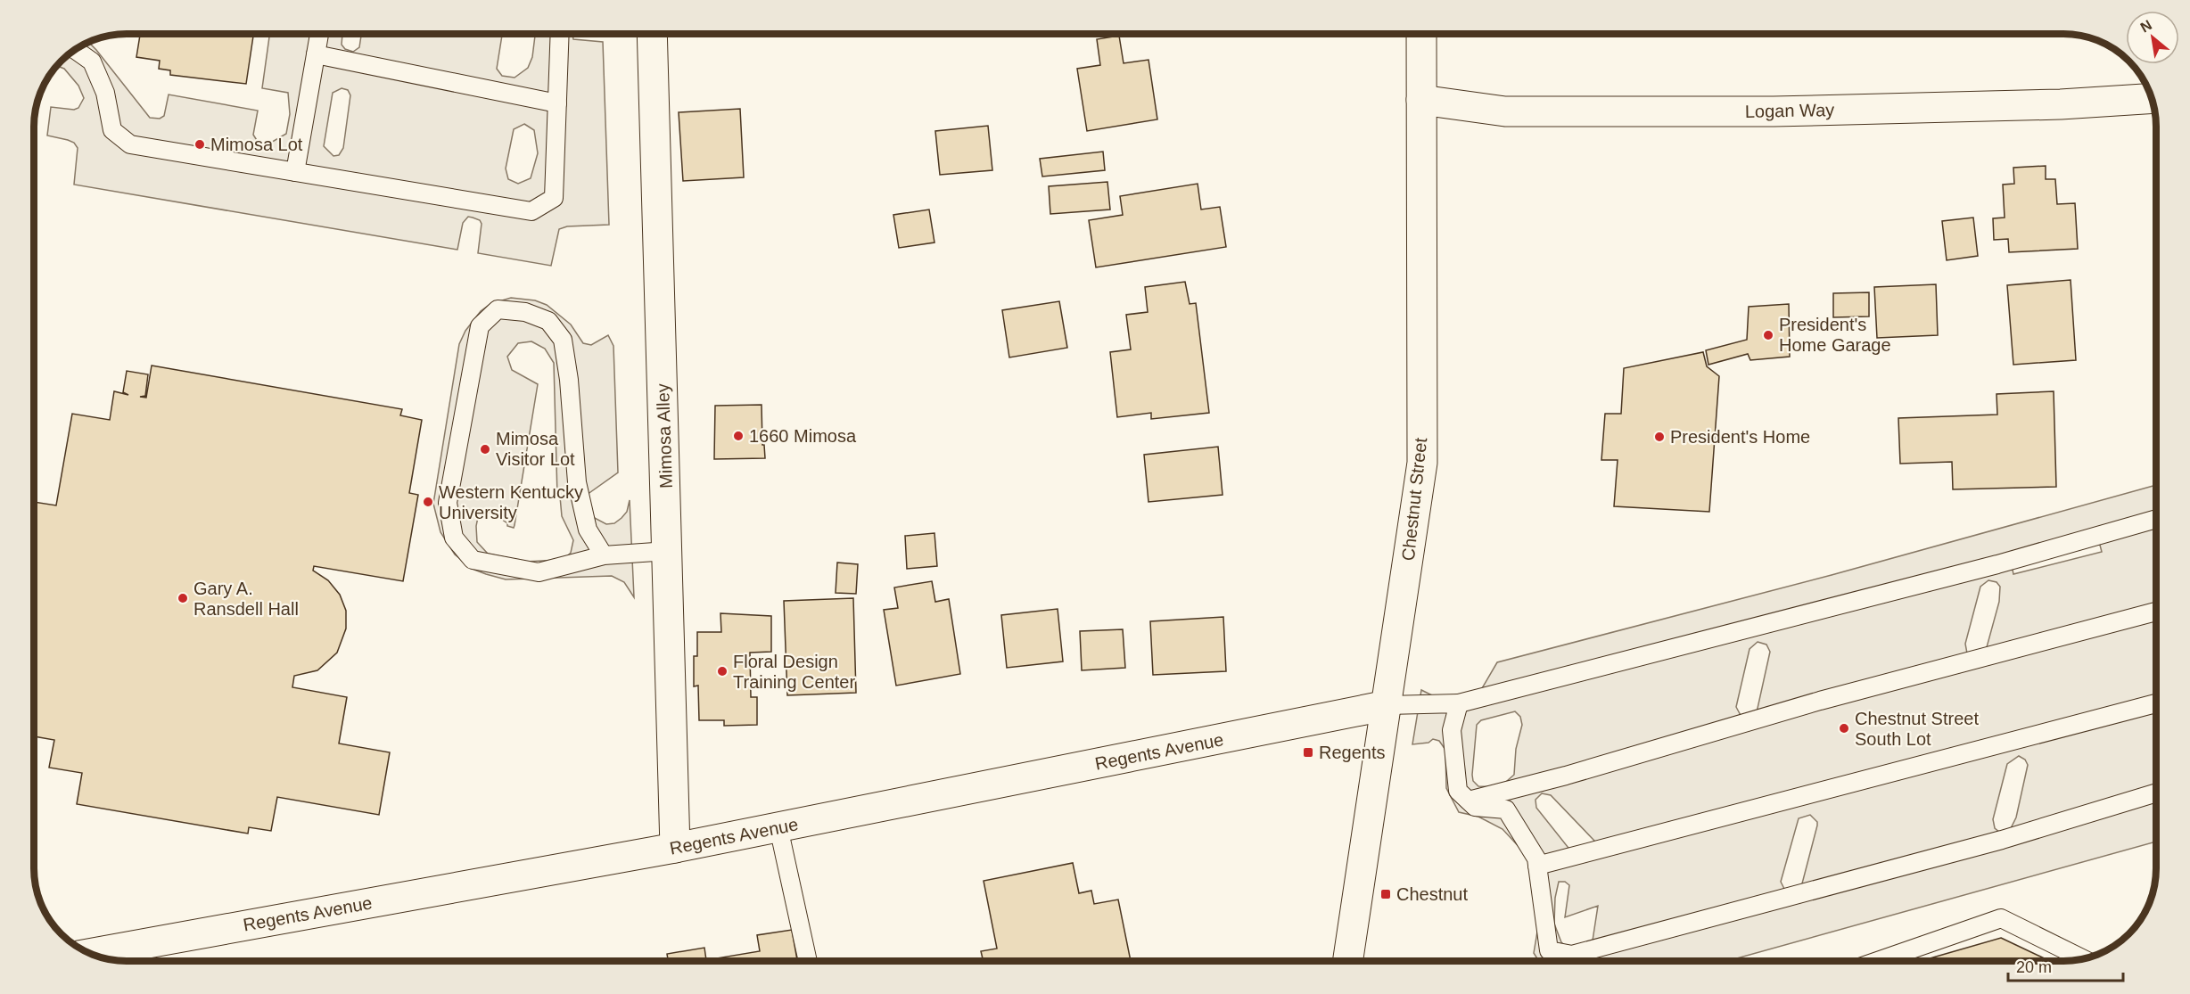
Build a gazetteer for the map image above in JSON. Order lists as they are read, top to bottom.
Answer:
{
  "streets": {
    "street": [
      "Logan Way",
      "Mimosa Alley",
      "Chestnut Street",
      "Regents Avenue"
    ]
  },
  "crossings": [
    ["Logan Way", "Chestnut Street"],
    ["Mimosa Alley", "Regents Avenue"],
    ["Chestnut Street", "Regents Avenue"]
  ],
  "places": {
    "other": [
      "Mimosa Lot",
      "President's Home Garage",
      "1660 Mimosa",
      "President's Home",
      "Mimosa Visitor Lot",
      "Western Kentucky University",
      "Gary A. Ransdell Hall",
      "Floral Design Training Center",
      "Chestnut Street South Lot"
    ],
    "transit": ["Regents", "Chestnut"]
  },
  "scale_bar": "20 m",
  "north": "top left"
}
